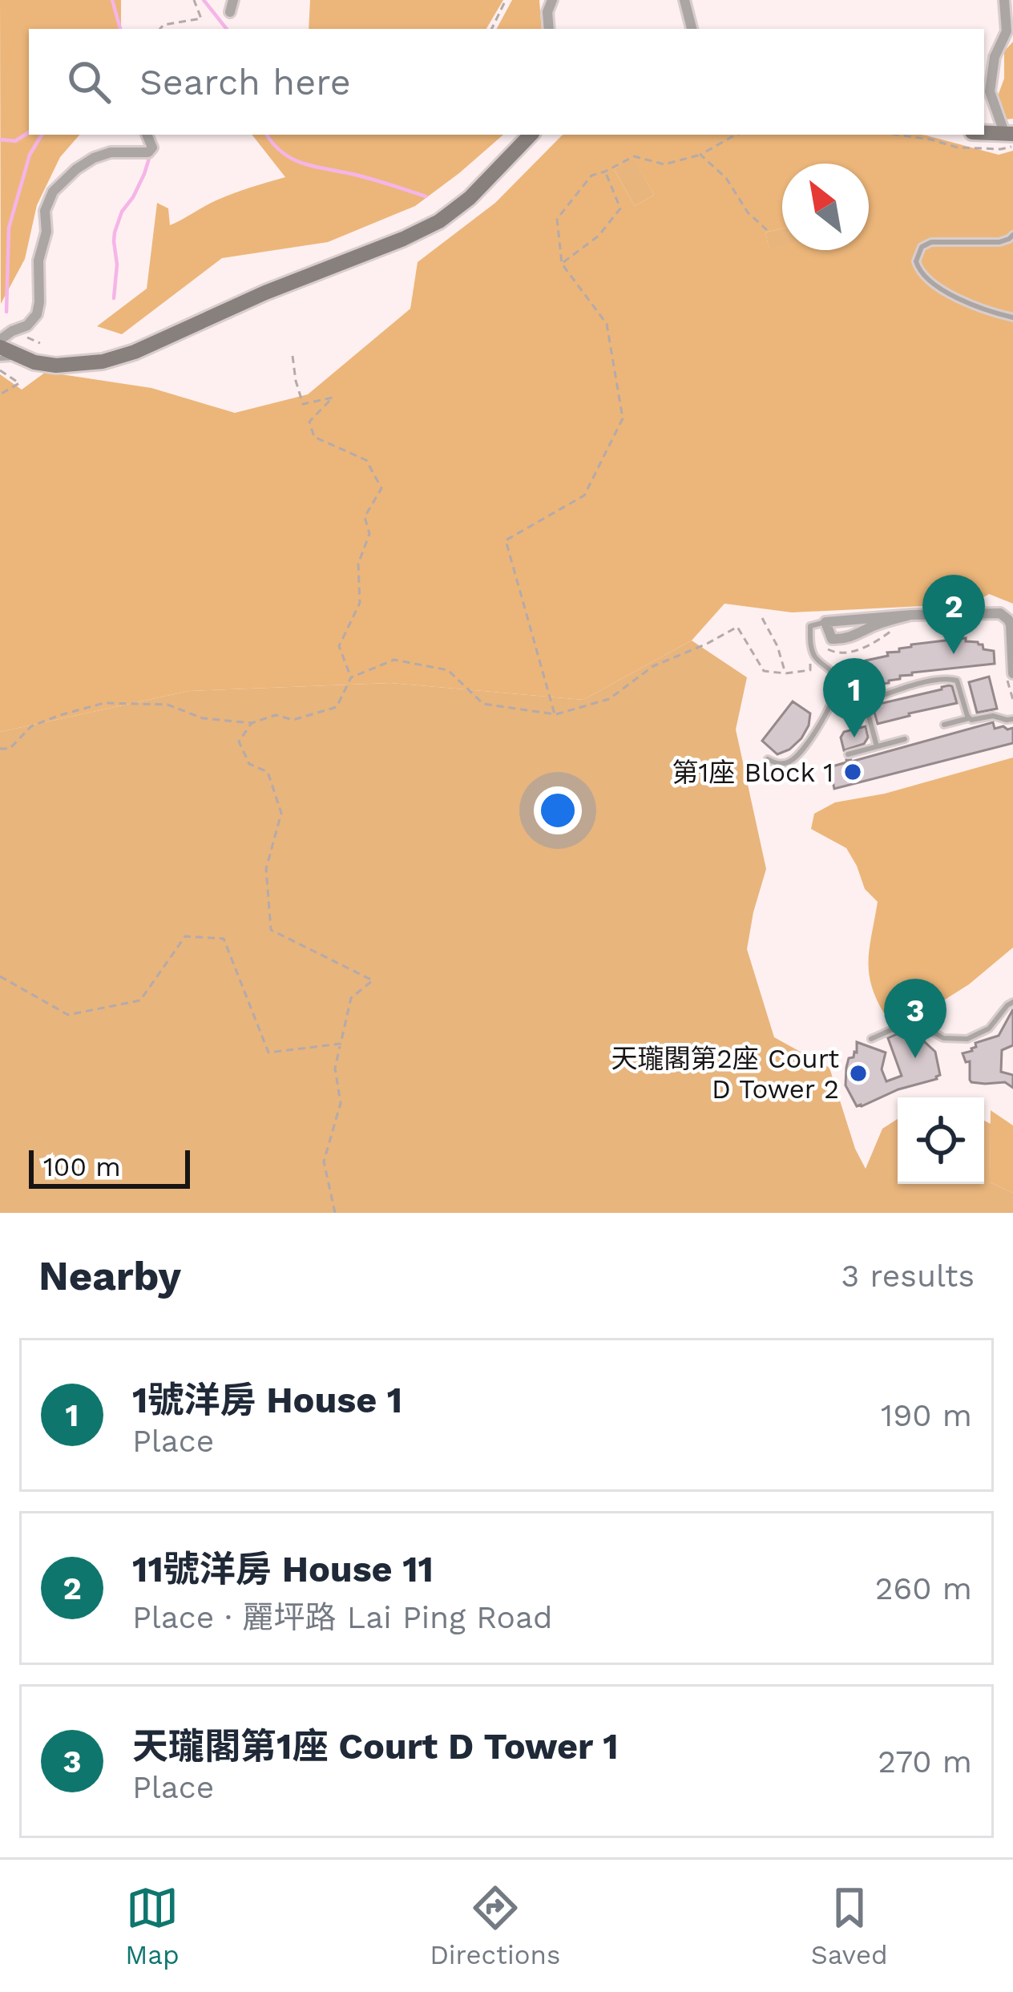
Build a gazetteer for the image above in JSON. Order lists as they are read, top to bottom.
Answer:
{
  "places": ["第1座 Block 1", "天瓏閣第2座 Court D Tower 2"],
  "scale_bar": "100 m",
  "north": "top left",
  "page": {
    "search": "Search here",
    "pins": ["2", "1", "3"],
    "scale": "100 m",
    "heading": ["Nearby", "3 results"],
    "list": [
      {
        "mark": "1",
        "name": "1號洋房 House 1",
        "note": "Place",
        "value": "190 m"
      },
      {
        "mark": "2",
        "name": "11號洋房 House 11",
        "note": "Place · 麗坪路 Lai Ping Road",
        "value": "260 m"
      },
      {
        "mark": "3",
        "name": "天瓏閣第1座 Court D Tower 1",
        "note": "Place",
        "value": "270 m"
      }
    ],
    "nav": ["Map", "Directions", "Saved"]
  }
}
